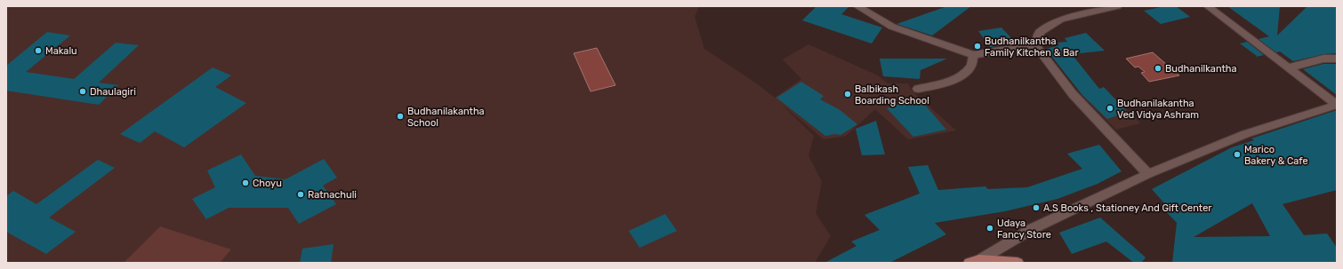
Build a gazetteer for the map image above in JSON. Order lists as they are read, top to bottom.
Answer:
{
  "places": [
    "Budhanilkantha Family Kitchen & Bar",
    "Makalu",
    "Budhanilkantha",
    "Dhaulagiri",
    "Balbikash Boarding School",
    "Budhanilakantha Ved Vidya Ashram",
    "Budhanilakantha School",
    "Marico Bakery & Cafe",
    "Choyu",
    "Ratnachuli",
    "A.S Books , Stationey And Gift Center",
    "Udaya Fancy Store"
  ]
}
